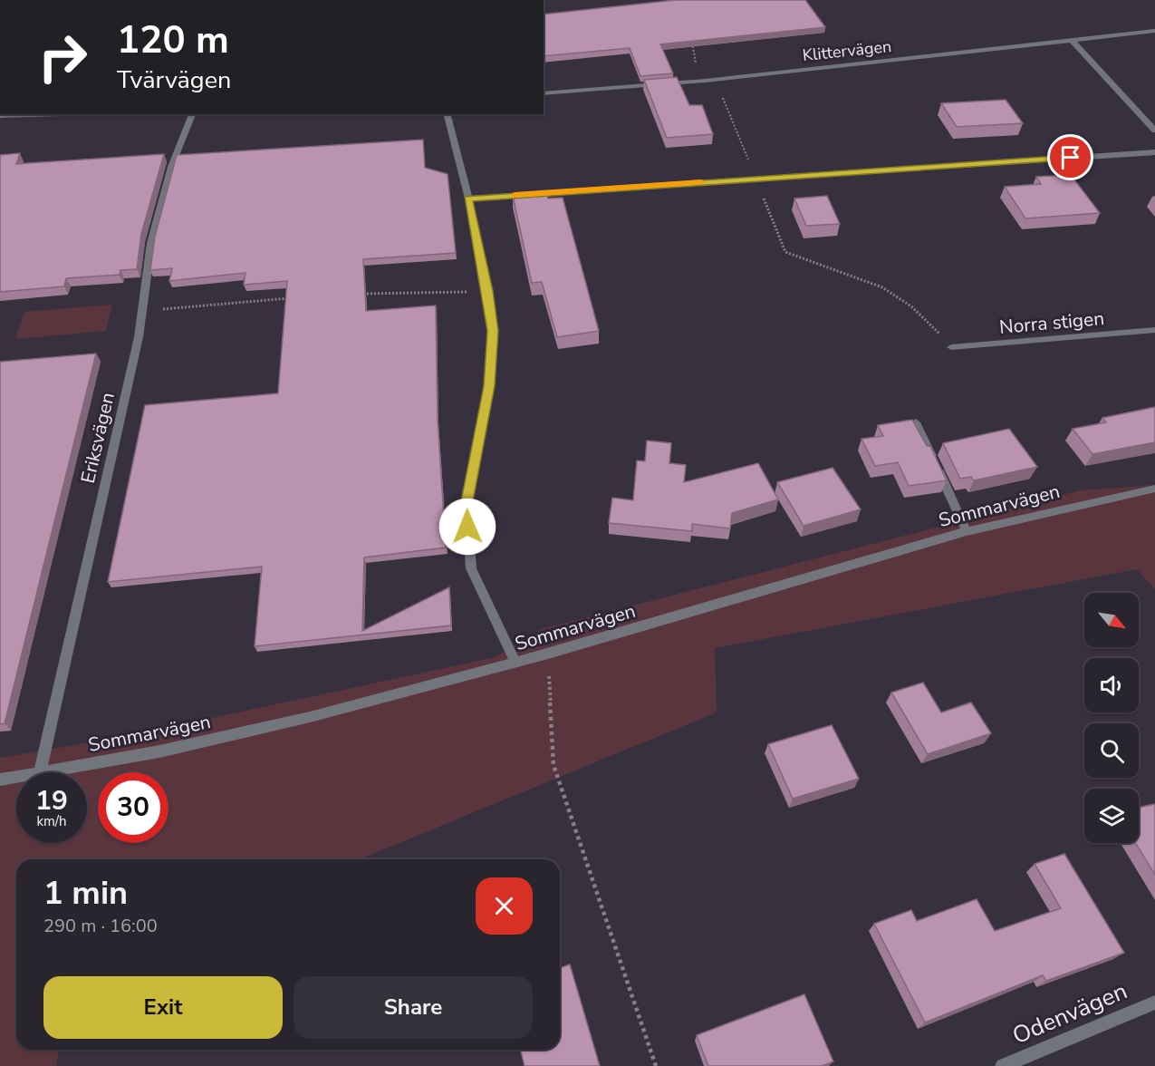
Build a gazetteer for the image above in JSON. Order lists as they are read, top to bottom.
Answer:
{
  "streets": {
    "street": [
      "Klittervägen",
      "Norra stigen",
      "Eriksvägen",
      "Sommarvägen",
      "Odenvägen"
    ]
  },
  "crossings": [
    ["Eriksvägen", "Sommarvägen"]
  ],
  "north": "bottom right",
  "page": {
    "turn": ["120 m", "Tvärvägen"],
    "speed": "19 km/h",
    "limit": "30",
    "heading": ["1 min", "290 m · 16:00"],
    "buttons": ["Exit", "Share"]
  }
}
